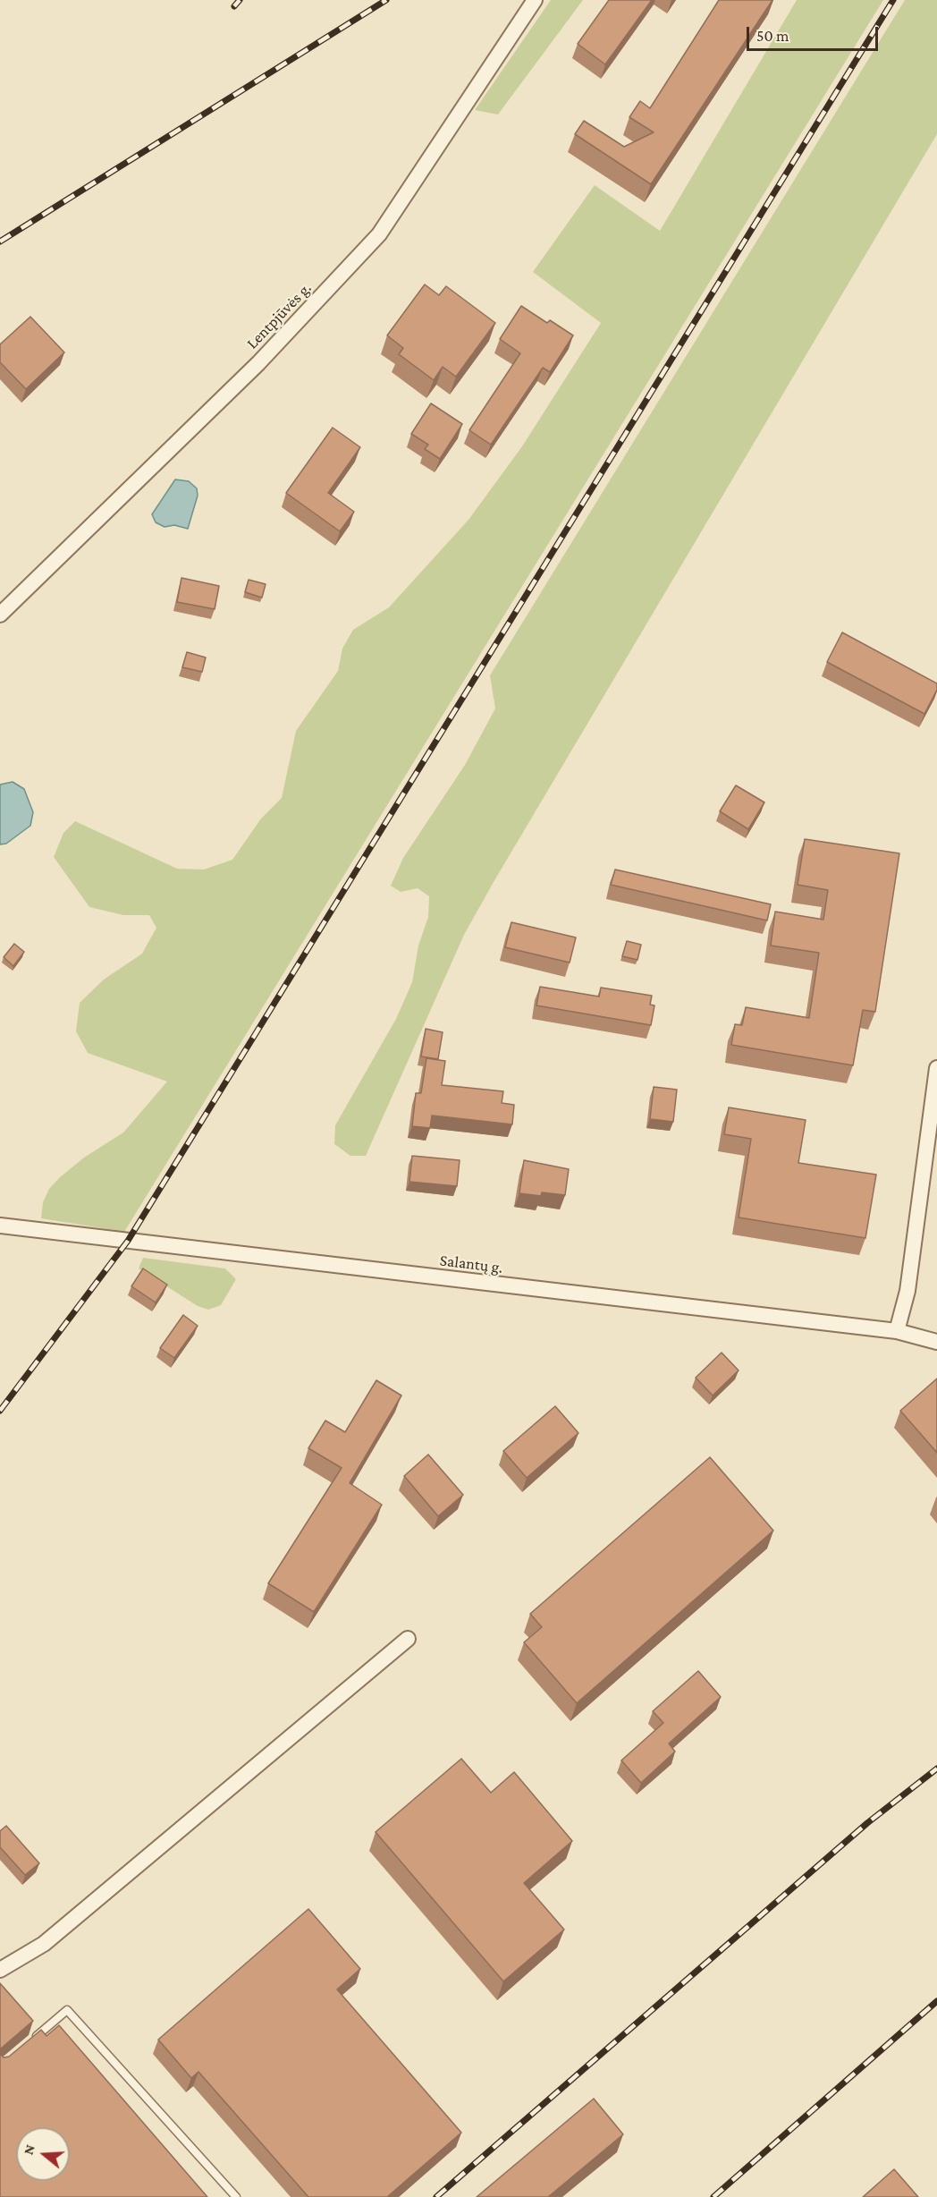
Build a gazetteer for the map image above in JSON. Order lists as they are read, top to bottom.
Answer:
{
  "streets": {
    "street": ["Lentpjūvės g.", "Salantų g."]
  },
  "scale_bar": "50 m",
  "north": "left"
}
